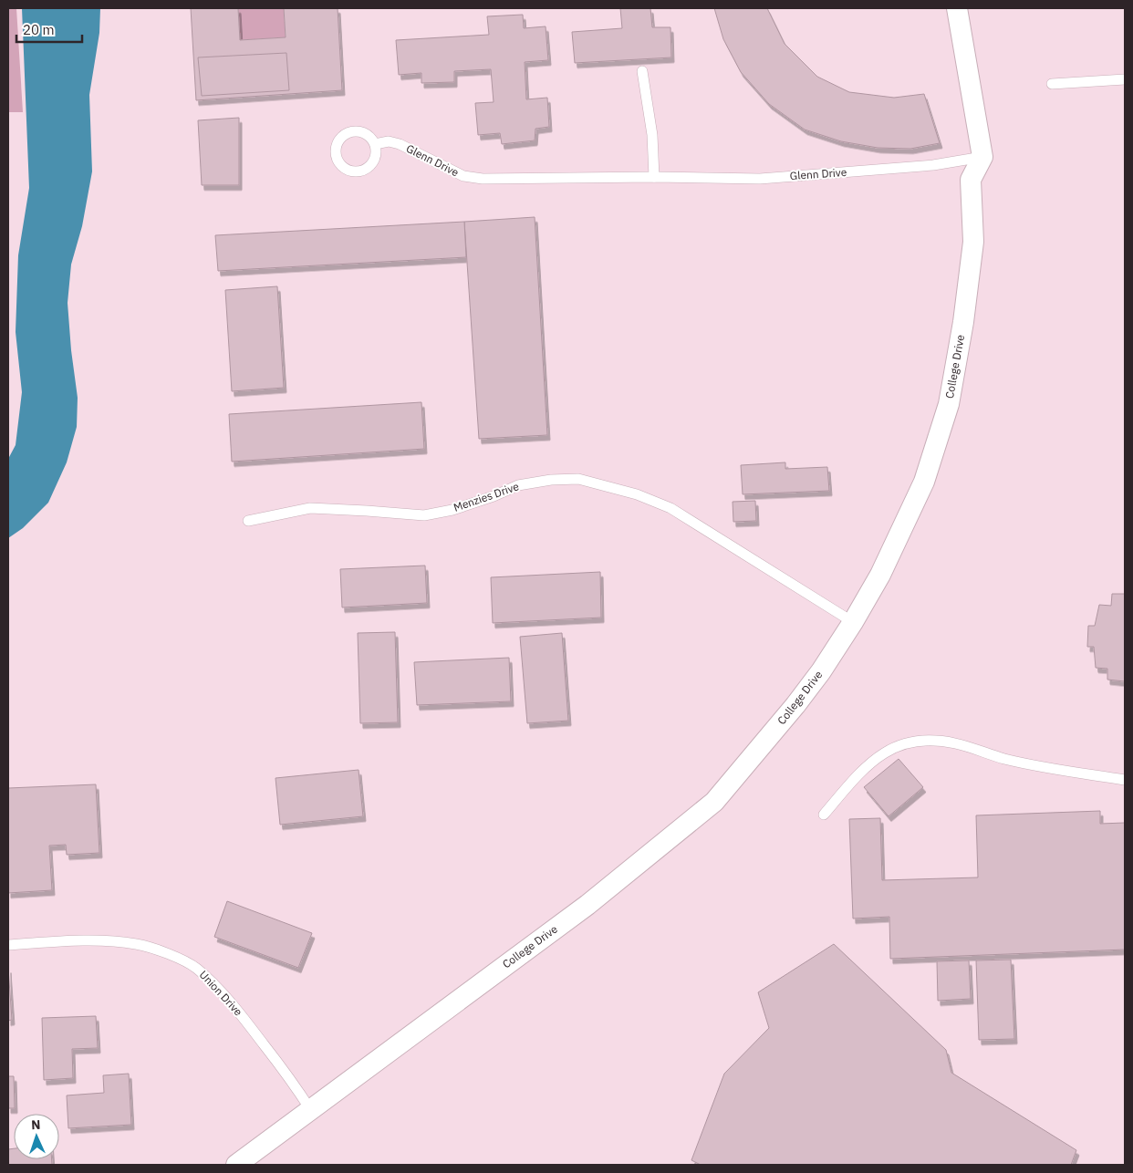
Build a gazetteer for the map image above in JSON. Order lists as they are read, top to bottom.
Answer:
{
  "streets": {
    "street": ["College Drive"],
    "lane": ["Glenn Drive", "Menzies Drive", "Union Drive"]
  },
  "crossings": [
    ["Glenn Drive", "College Drive"],
    ["College Drive", "Menzies Drive"],
    ["College Drive", "Union Drive"]
  ],
  "scale_bar": "20 m",
  "north": "top"
}
